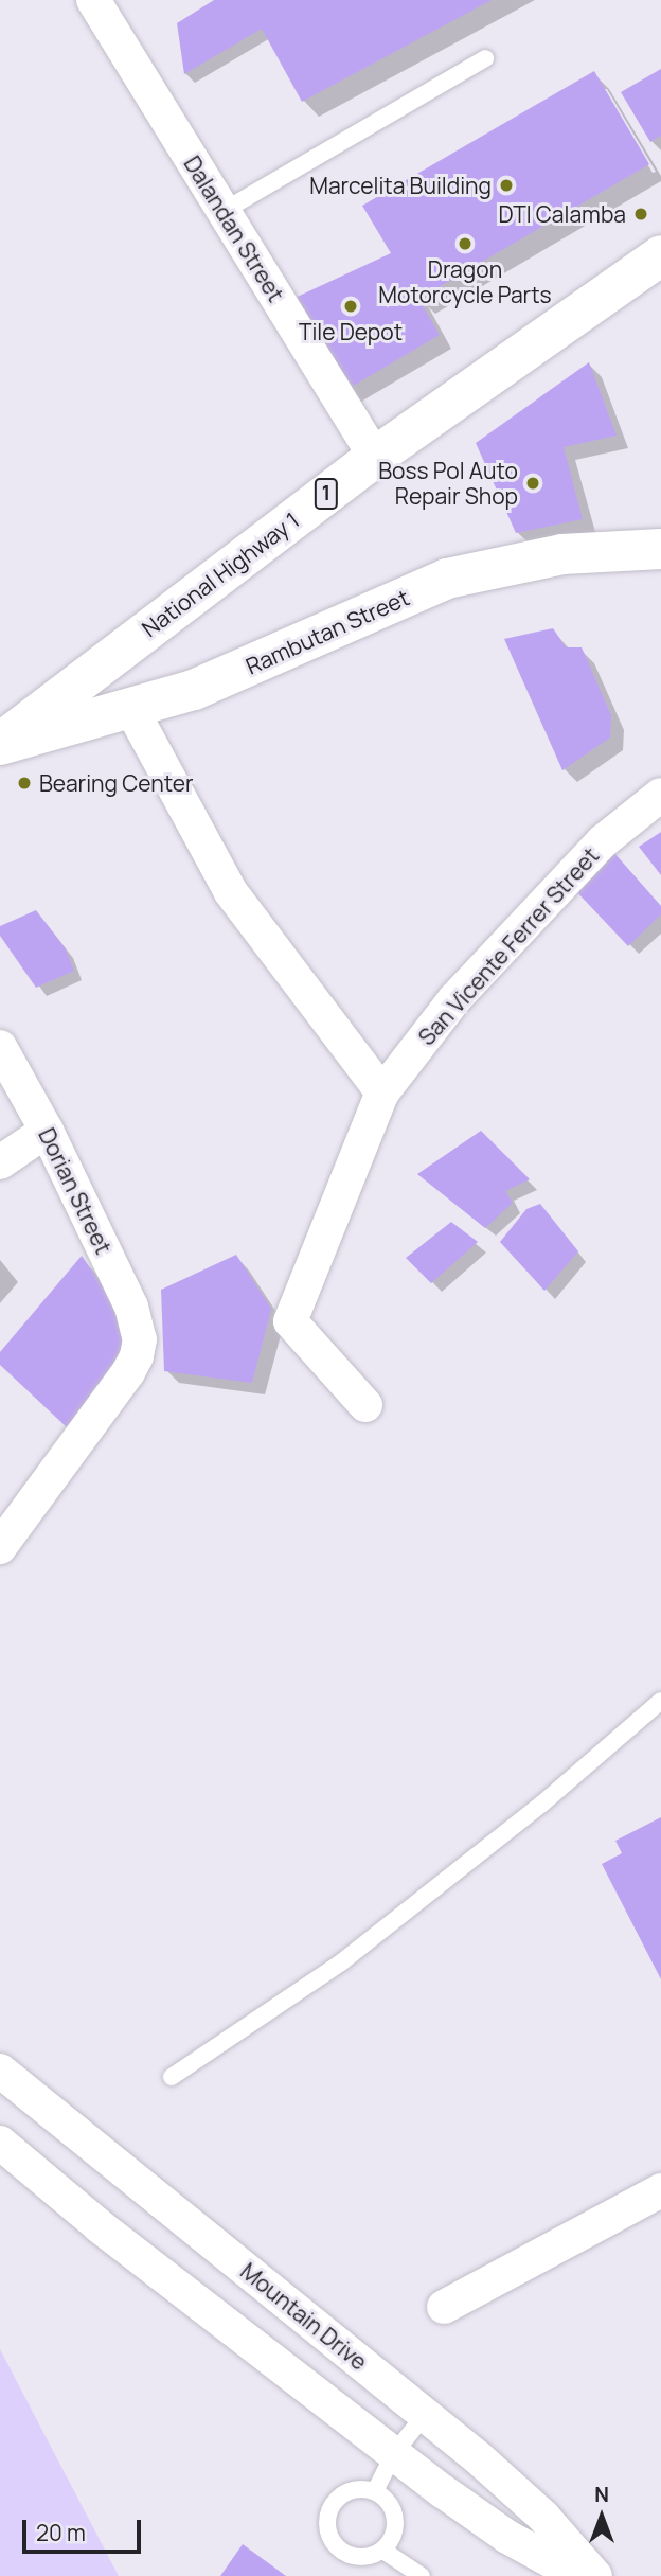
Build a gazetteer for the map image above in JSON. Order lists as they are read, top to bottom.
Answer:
{
  "streets": {
    "main road": ["1", "National Highway 1", "Rambutan Street"],
    "street": [
      "Dalandan Street",
      "San Vicente Ferrer Street",
      "Dorian Street",
      "Mountain Drive"
    ]
  },
  "crossings": [
    ["Dalandan Street", "National Highway 1"],
    ["National Highway 1", "Rambutan Street"]
  ],
  "places": [
    "Marcelita Building",
    "DTI Calamba",
    "Dragon Motorcycle Parts",
    "Tile Depot",
    "Boss Pol Auto Repair Shop",
    "Bearing Center"
  ],
  "scale_bar": "20 m",
  "north": "top"
}
